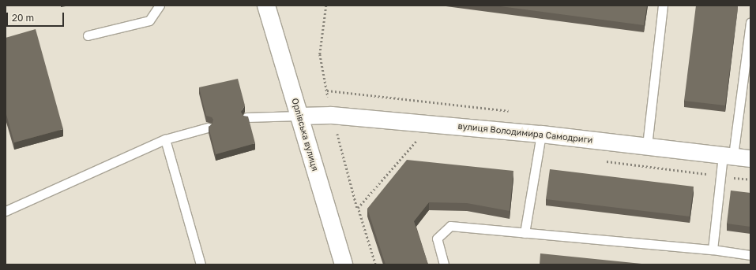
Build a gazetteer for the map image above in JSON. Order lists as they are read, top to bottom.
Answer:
{
  "streets": {
    "street": ["вулиця Володимира Самодриги", "Орлівська вулиця"]
  },
  "crossings": [
    ["вулиця Володимира Самодриги", "Орлівська вулиця"]
  ],
  "scale_bar": "20 m"
}
